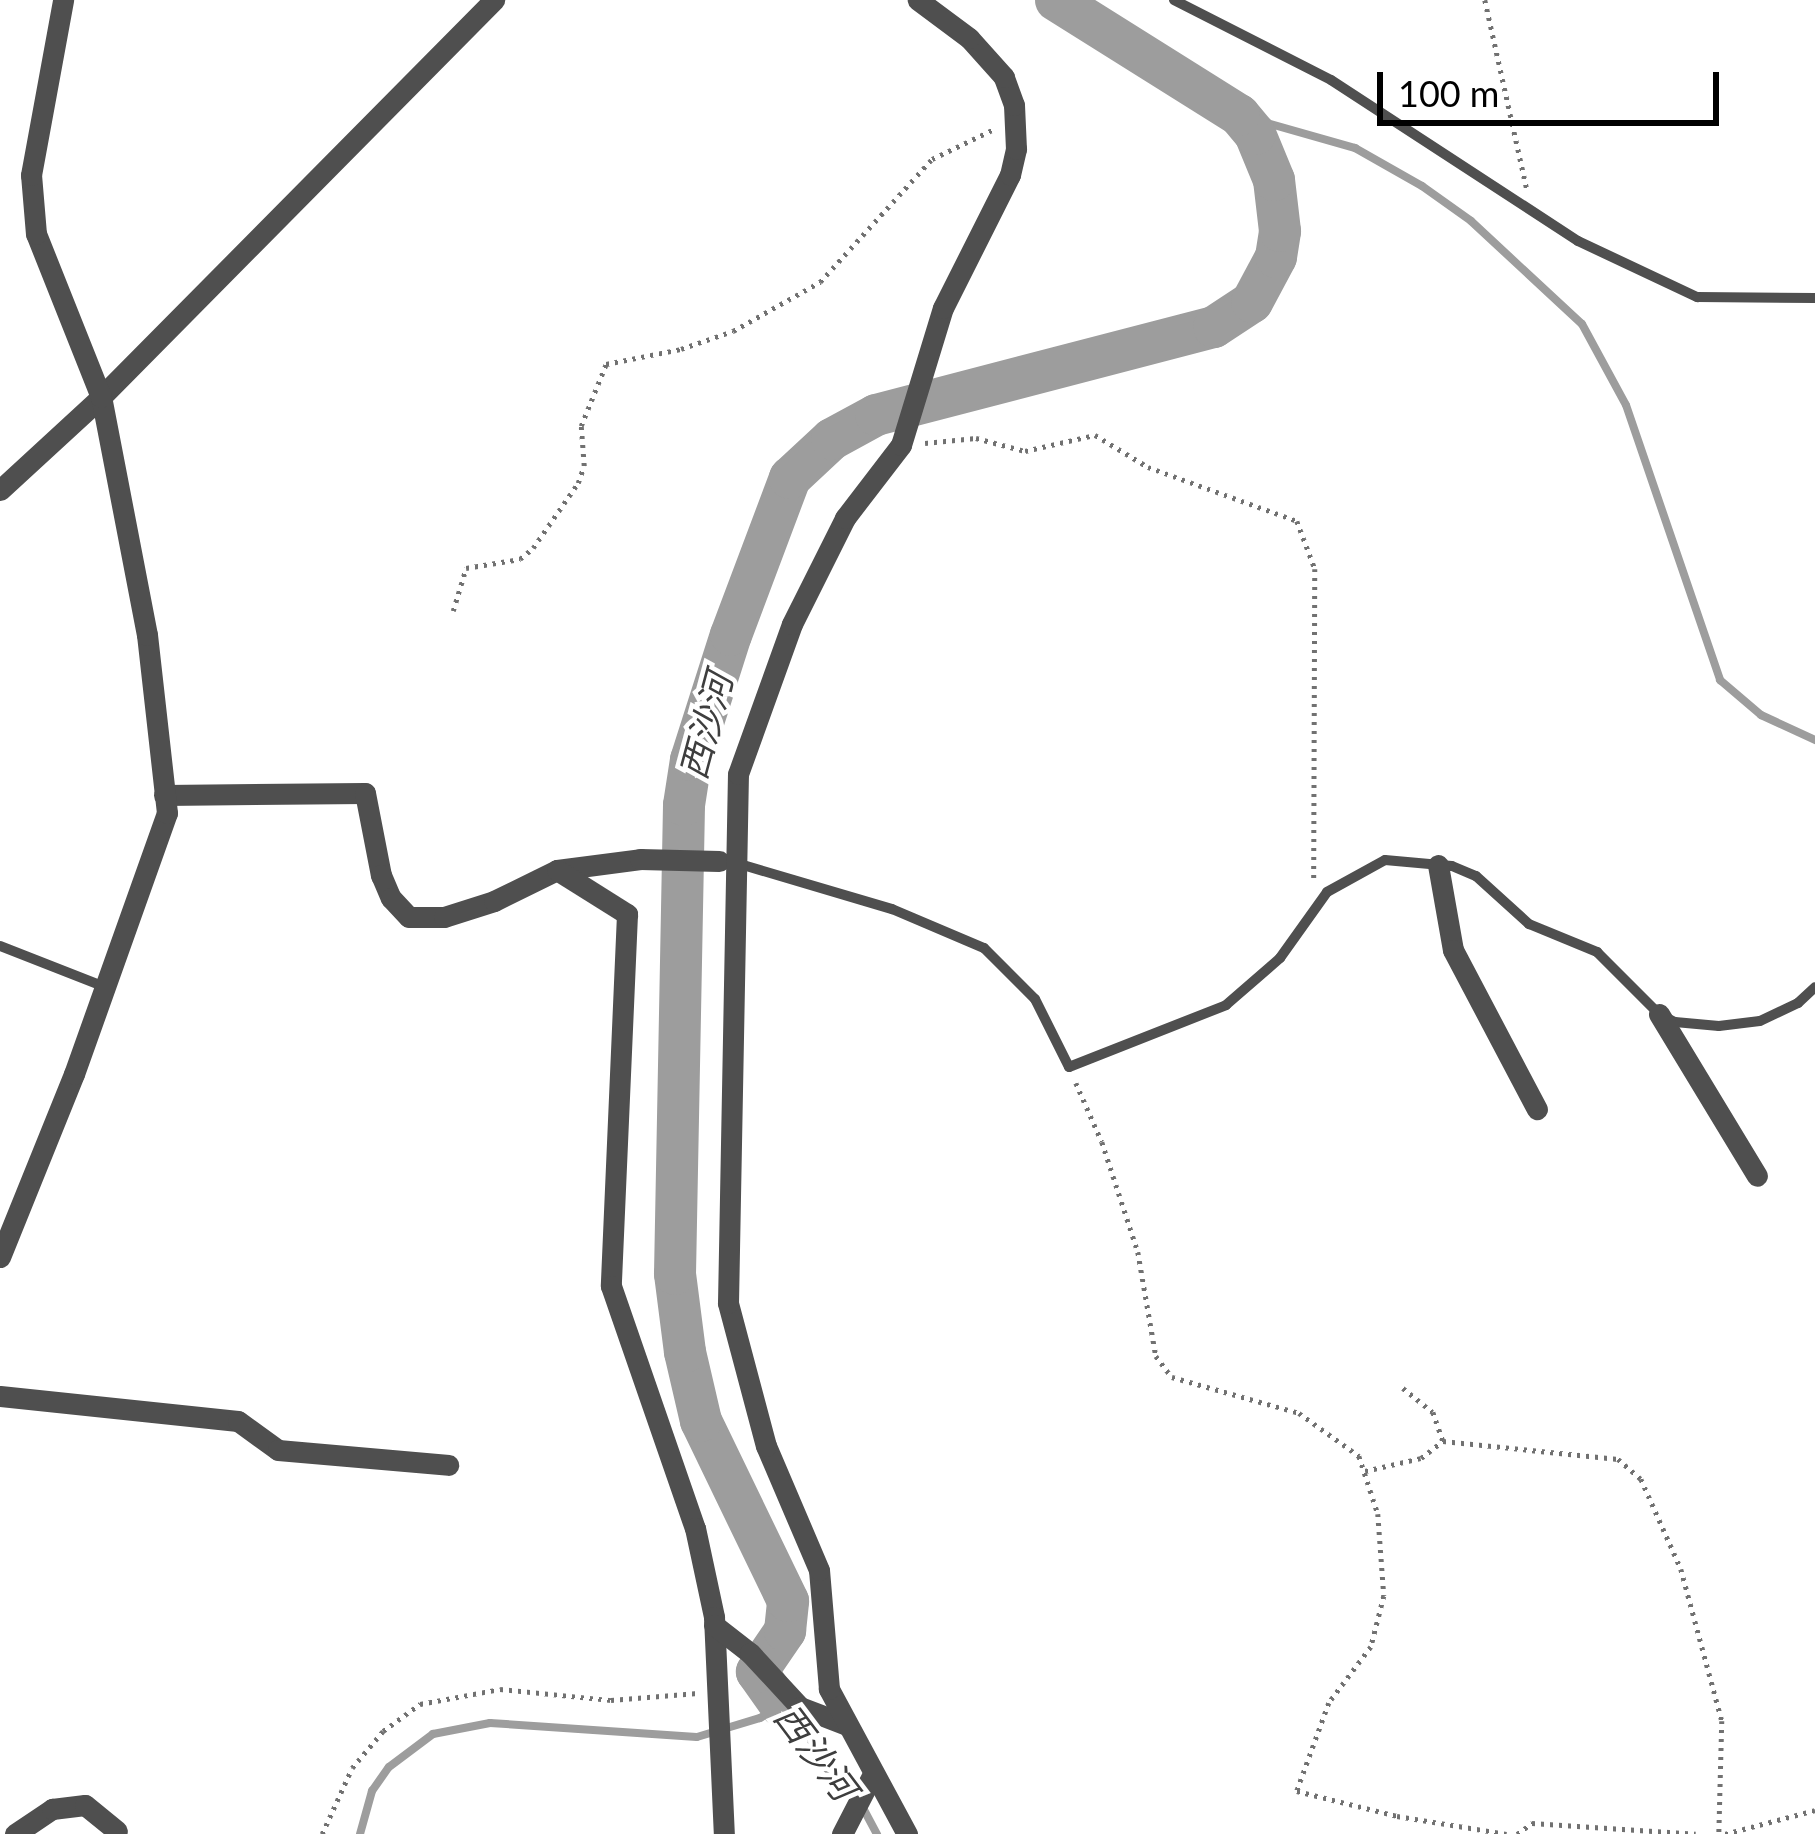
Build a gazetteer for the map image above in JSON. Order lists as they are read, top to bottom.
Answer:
{
  "water": ["西沙河"],
  "scale_bar": "100 m"
}
